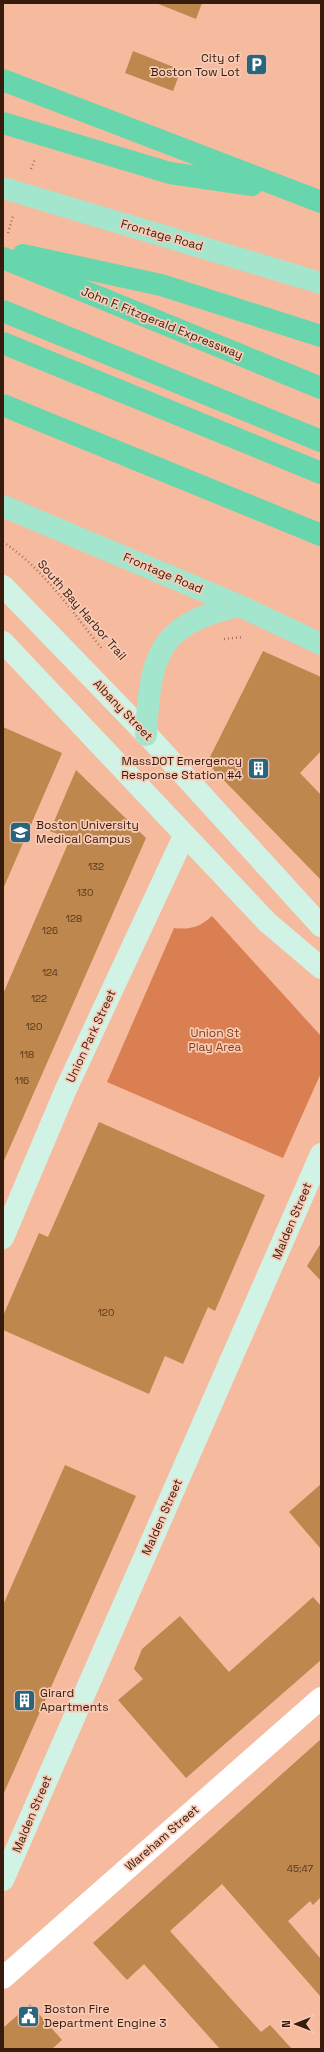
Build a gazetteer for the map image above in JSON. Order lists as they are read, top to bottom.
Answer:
{
  "streets": {
    "highway": ["John F. Fitzgerald Expressway"],
    "main road": [
      "Frontage Road",
      "Albany Street",
      "Union Park Street",
      "Malden Street"
    ],
    "street": ["Wareham Street"],
    "path": ["South Bay Harbor Trail"]
  },
  "parks": ["Union St Play Area"],
  "places": {
    "parking": ["City of Boston Tow Lot"],
    "building": ["MassDOT Emergency Response Station #4", "Girard Apartments"],
    "school or university": ["Boston University Medical Campus"],
    "public building": ["Boston Fire Department Engine 3"]
  },
  "house_numbers": [
    "132",
    "130",
    "128",
    "126",
    "124",
    "122",
    "120",
    "118",
    "116",
    "120",
    "45;47"
  ],
  "north": "left"
}
